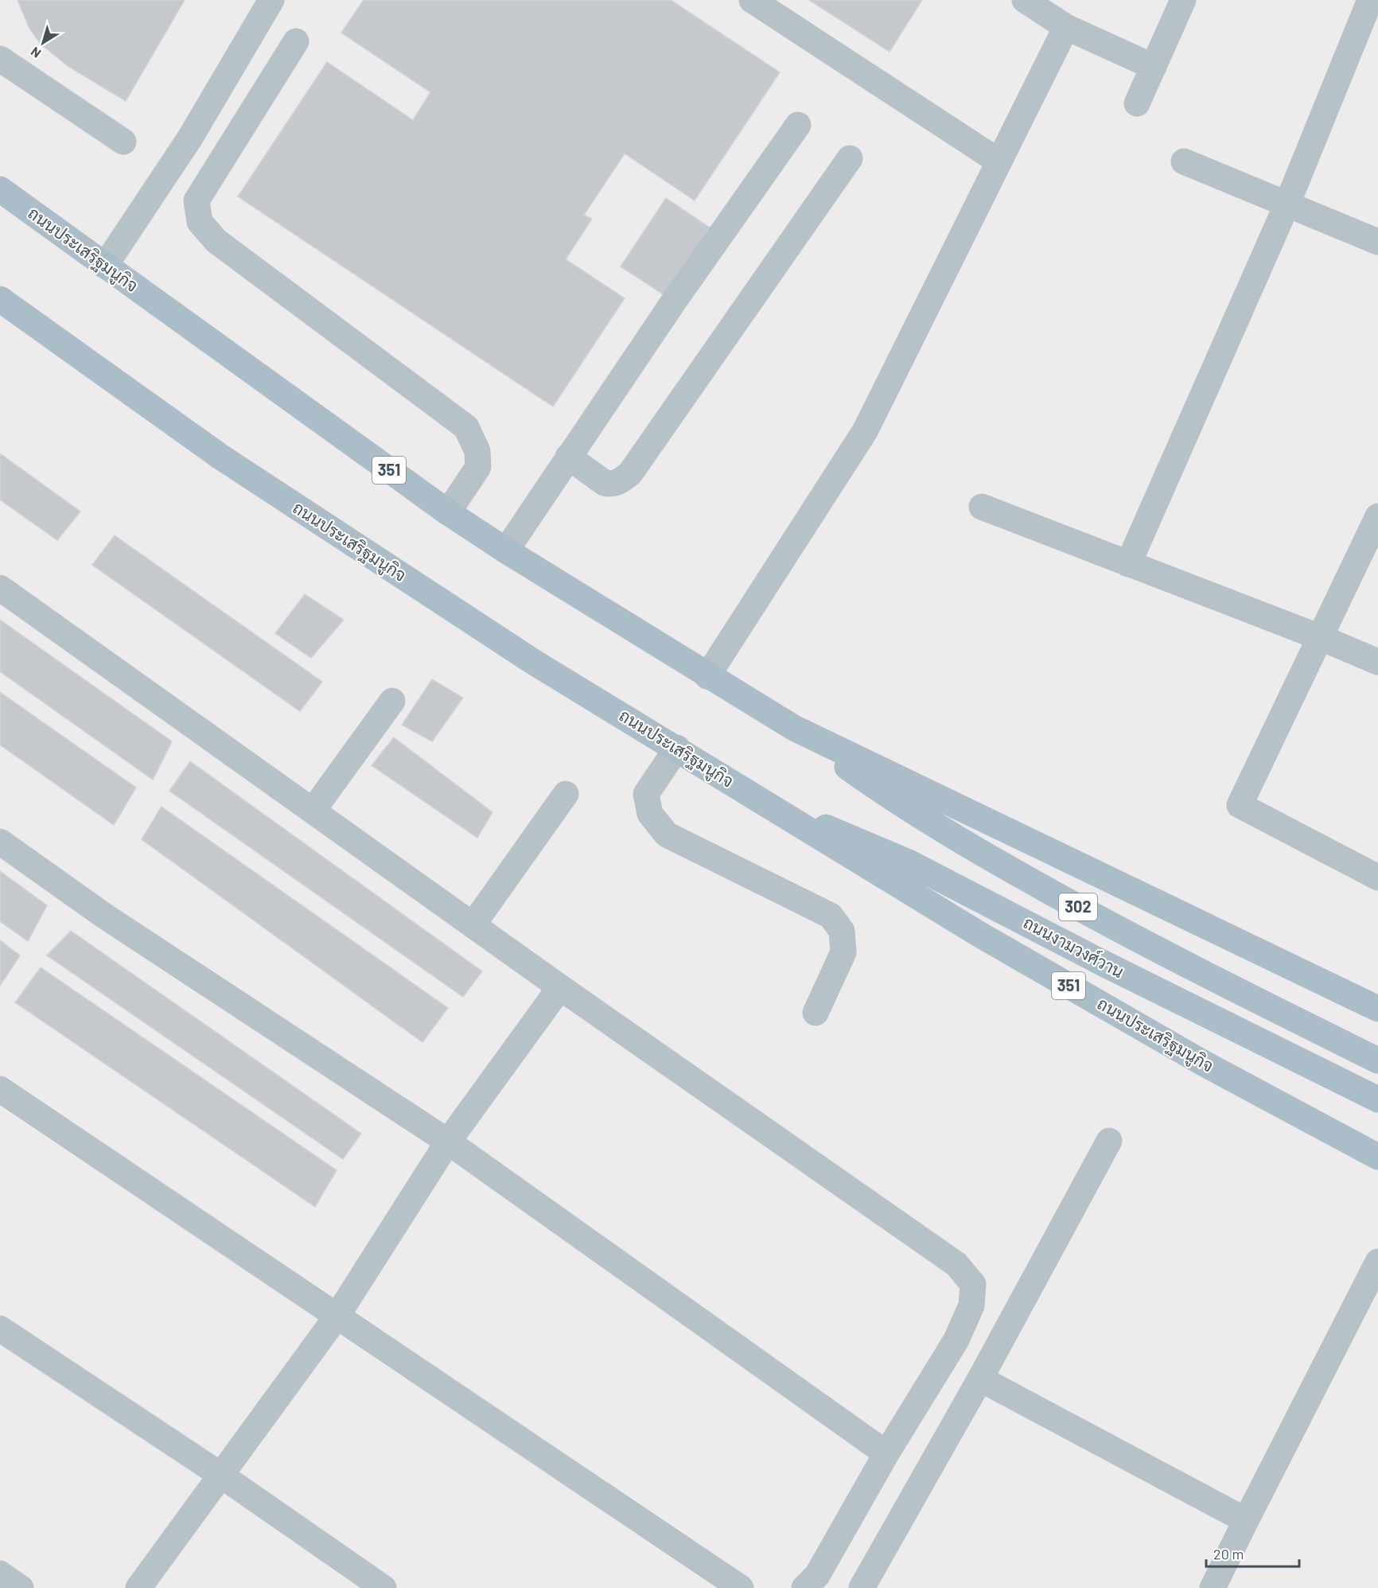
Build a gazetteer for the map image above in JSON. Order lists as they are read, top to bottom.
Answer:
{
  "streets": {
    "main road": [
      "ถนนประเสริฐมนูกิจ",
      "351",
      "302",
      "ถนนงามวงศ์วาน"
    ]
  },
  "crossings": [
    ["ถนนประเสริฐมนูกิจ", "302"],
    ["ถนนประเสริฐมนูกิจ", "ถนนงามวงศ์วาน"]
  ],
  "scale_bar": "20 m",
  "north": "bottom left"
}
